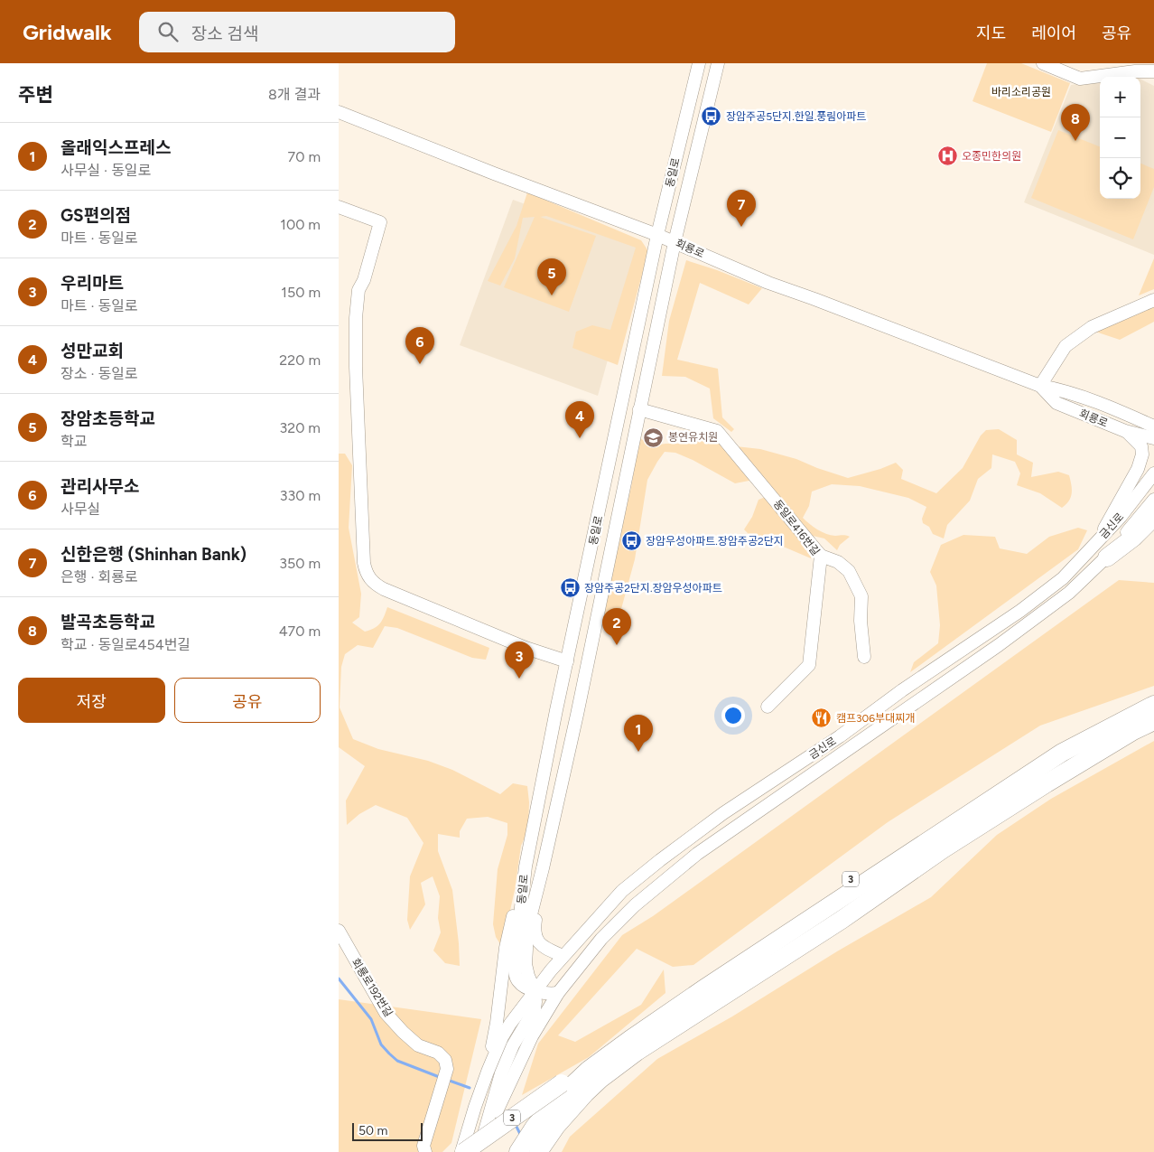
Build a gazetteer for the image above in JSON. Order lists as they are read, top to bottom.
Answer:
{
  "streets": {
    "highway": ["3"],
    "street": [
      "동일로",
      "회룡로",
      "금신로",
      "동일로416번길",
      "회룡로192번길"
    ]
  },
  "crossings": [
    ["동일로", "회룡로"],
    ["동일로", "금신로"],
    ["동일로", "동일로416번길"]
  ],
  "parks": ["바리소리공원"],
  "places": {
    "bus stop": ["장암주공5단지.한일.풍림아파트", "장암우성아파트.장암주공2단지", "장암주공2단지.장암우성아파트"],
    "hospital": ["오종민한의원"],
    "school or university": ["봉연유치원"],
    "restaurant": ["캠프306부대찌개"]
  },
  "scale_bar": "50 m",
  "page": {
    "header": "Gridwalk",
    "search": "장소 검색",
    "nav": ["지도", "레이어", "공유"],
    "heading": ["주변", "8개 결과"],
    "map_buttons": ["+", "−"],
    "pins": [
      "8",
      "7",
      "5",
      "6",
      "4",
      "2",
      "3",
      "1"
    ],
    "list": [
      {
        "mark": "1",
        "name": "올래익스프레스",
        "note": "사무실 · 동일로",
        "value": "70 m"
      },
      {
        "mark": "2",
        "name": "GS편의점",
        "note": "마트 · 동일로",
        "value": "100 m"
      },
      {
        "mark": "3",
        "name": "우리마트",
        "note": "마트 · 동일로",
        "value": "150 m"
      },
      {
        "mark": "4",
        "name": "성만교회",
        "note": "장소 · 동일로",
        "value": "220 m"
      },
      {
        "mark": "5",
        "name": "장암초등학교",
        "note": "학교",
        "value": "320 m"
      },
      {
        "mark": "6",
        "name": "관리사무소",
        "note": "사무실",
        "value": "330 m"
      },
      {
        "mark": "7",
        "name": "신한은행 (Shinhan Bank)",
        "note": "은행 · 회룡로",
        "value": "350 m"
      },
      {
        "mark": "8",
        "name": "발곡초등학교",
        "note": "학교 · 동일로454번길",
        "value": "470 m"
      }
    ],
    "buttons": ["저장", "공유"],
    "scale": "50 m"
  }
}
